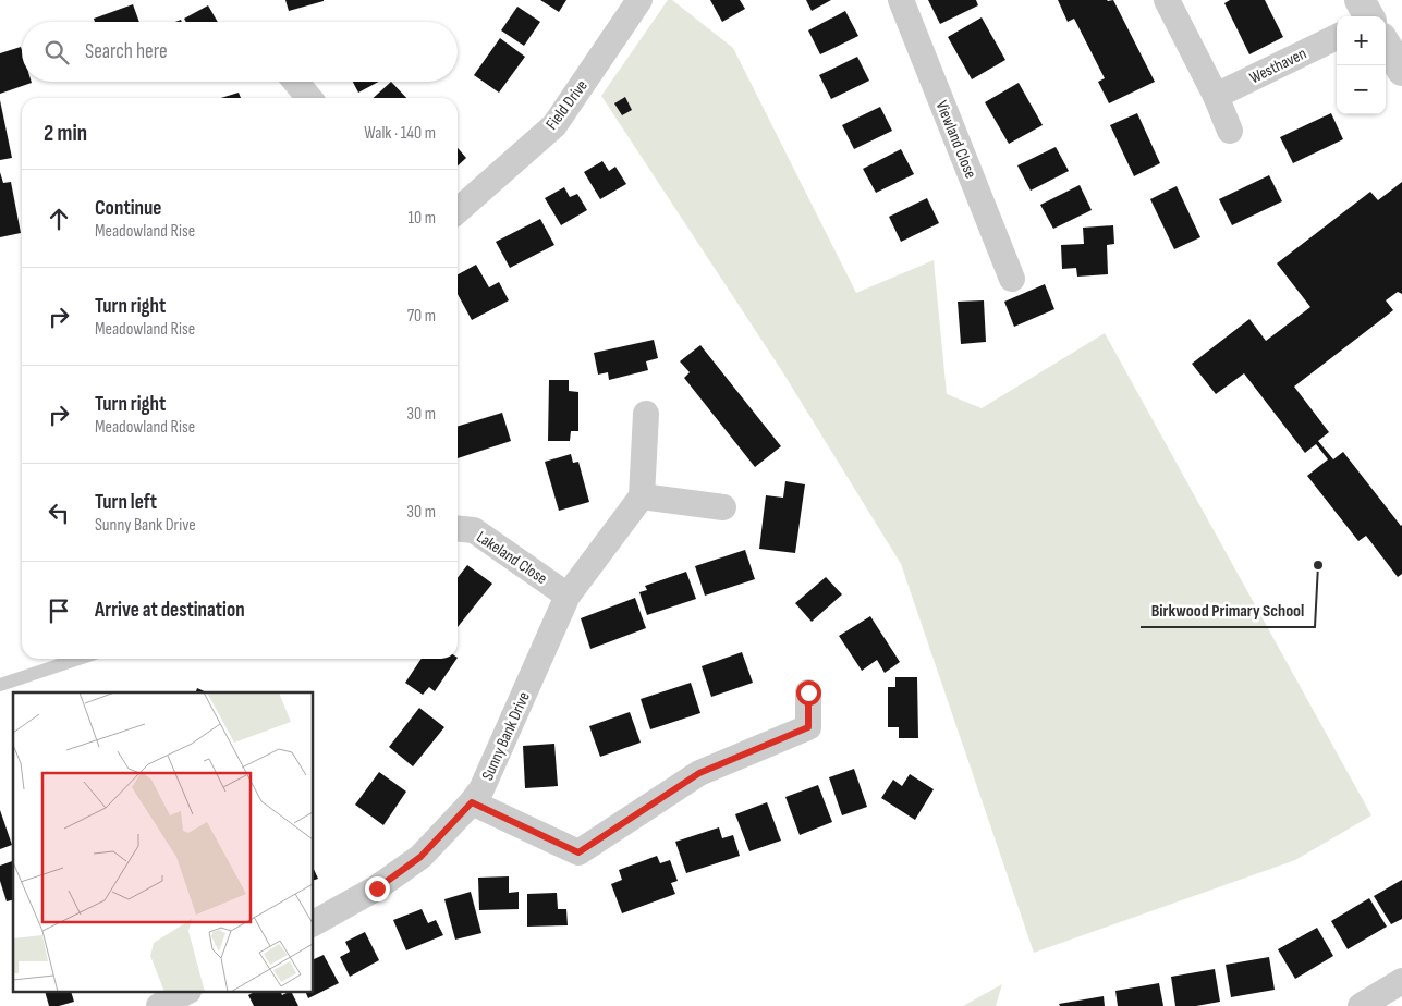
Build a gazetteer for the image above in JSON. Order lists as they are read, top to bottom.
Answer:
{
  "streets": {
    "street": [
      "Westhaven",
      "Field Drive",
      "Viewland Close",
      "Lakeland Close",
      "Sunny Bank Drive"
    ]
  },
  "crossings": [
    ["Lakeland Close", "Sunny Bank Drive"]
  ],
  "places": ["Birkwood Primary School"],
  "page": {
    "map_buttons": ["+", "−"],
    "search": "Search here",
    "heading": ["2 min", "Walk · 140 m"],
    "list": [
      ["Continue", "Meadowland Rise", "10 m"],
      ["Turn right", "Meadowland Rise", "70 m"],
      ["Turn right", "Meadowland Rise", "30 m"],
      ["Turn left", "Sunny Bank Drive", "30 m"],
      "Arrive at destination"
    ]
  }
}
